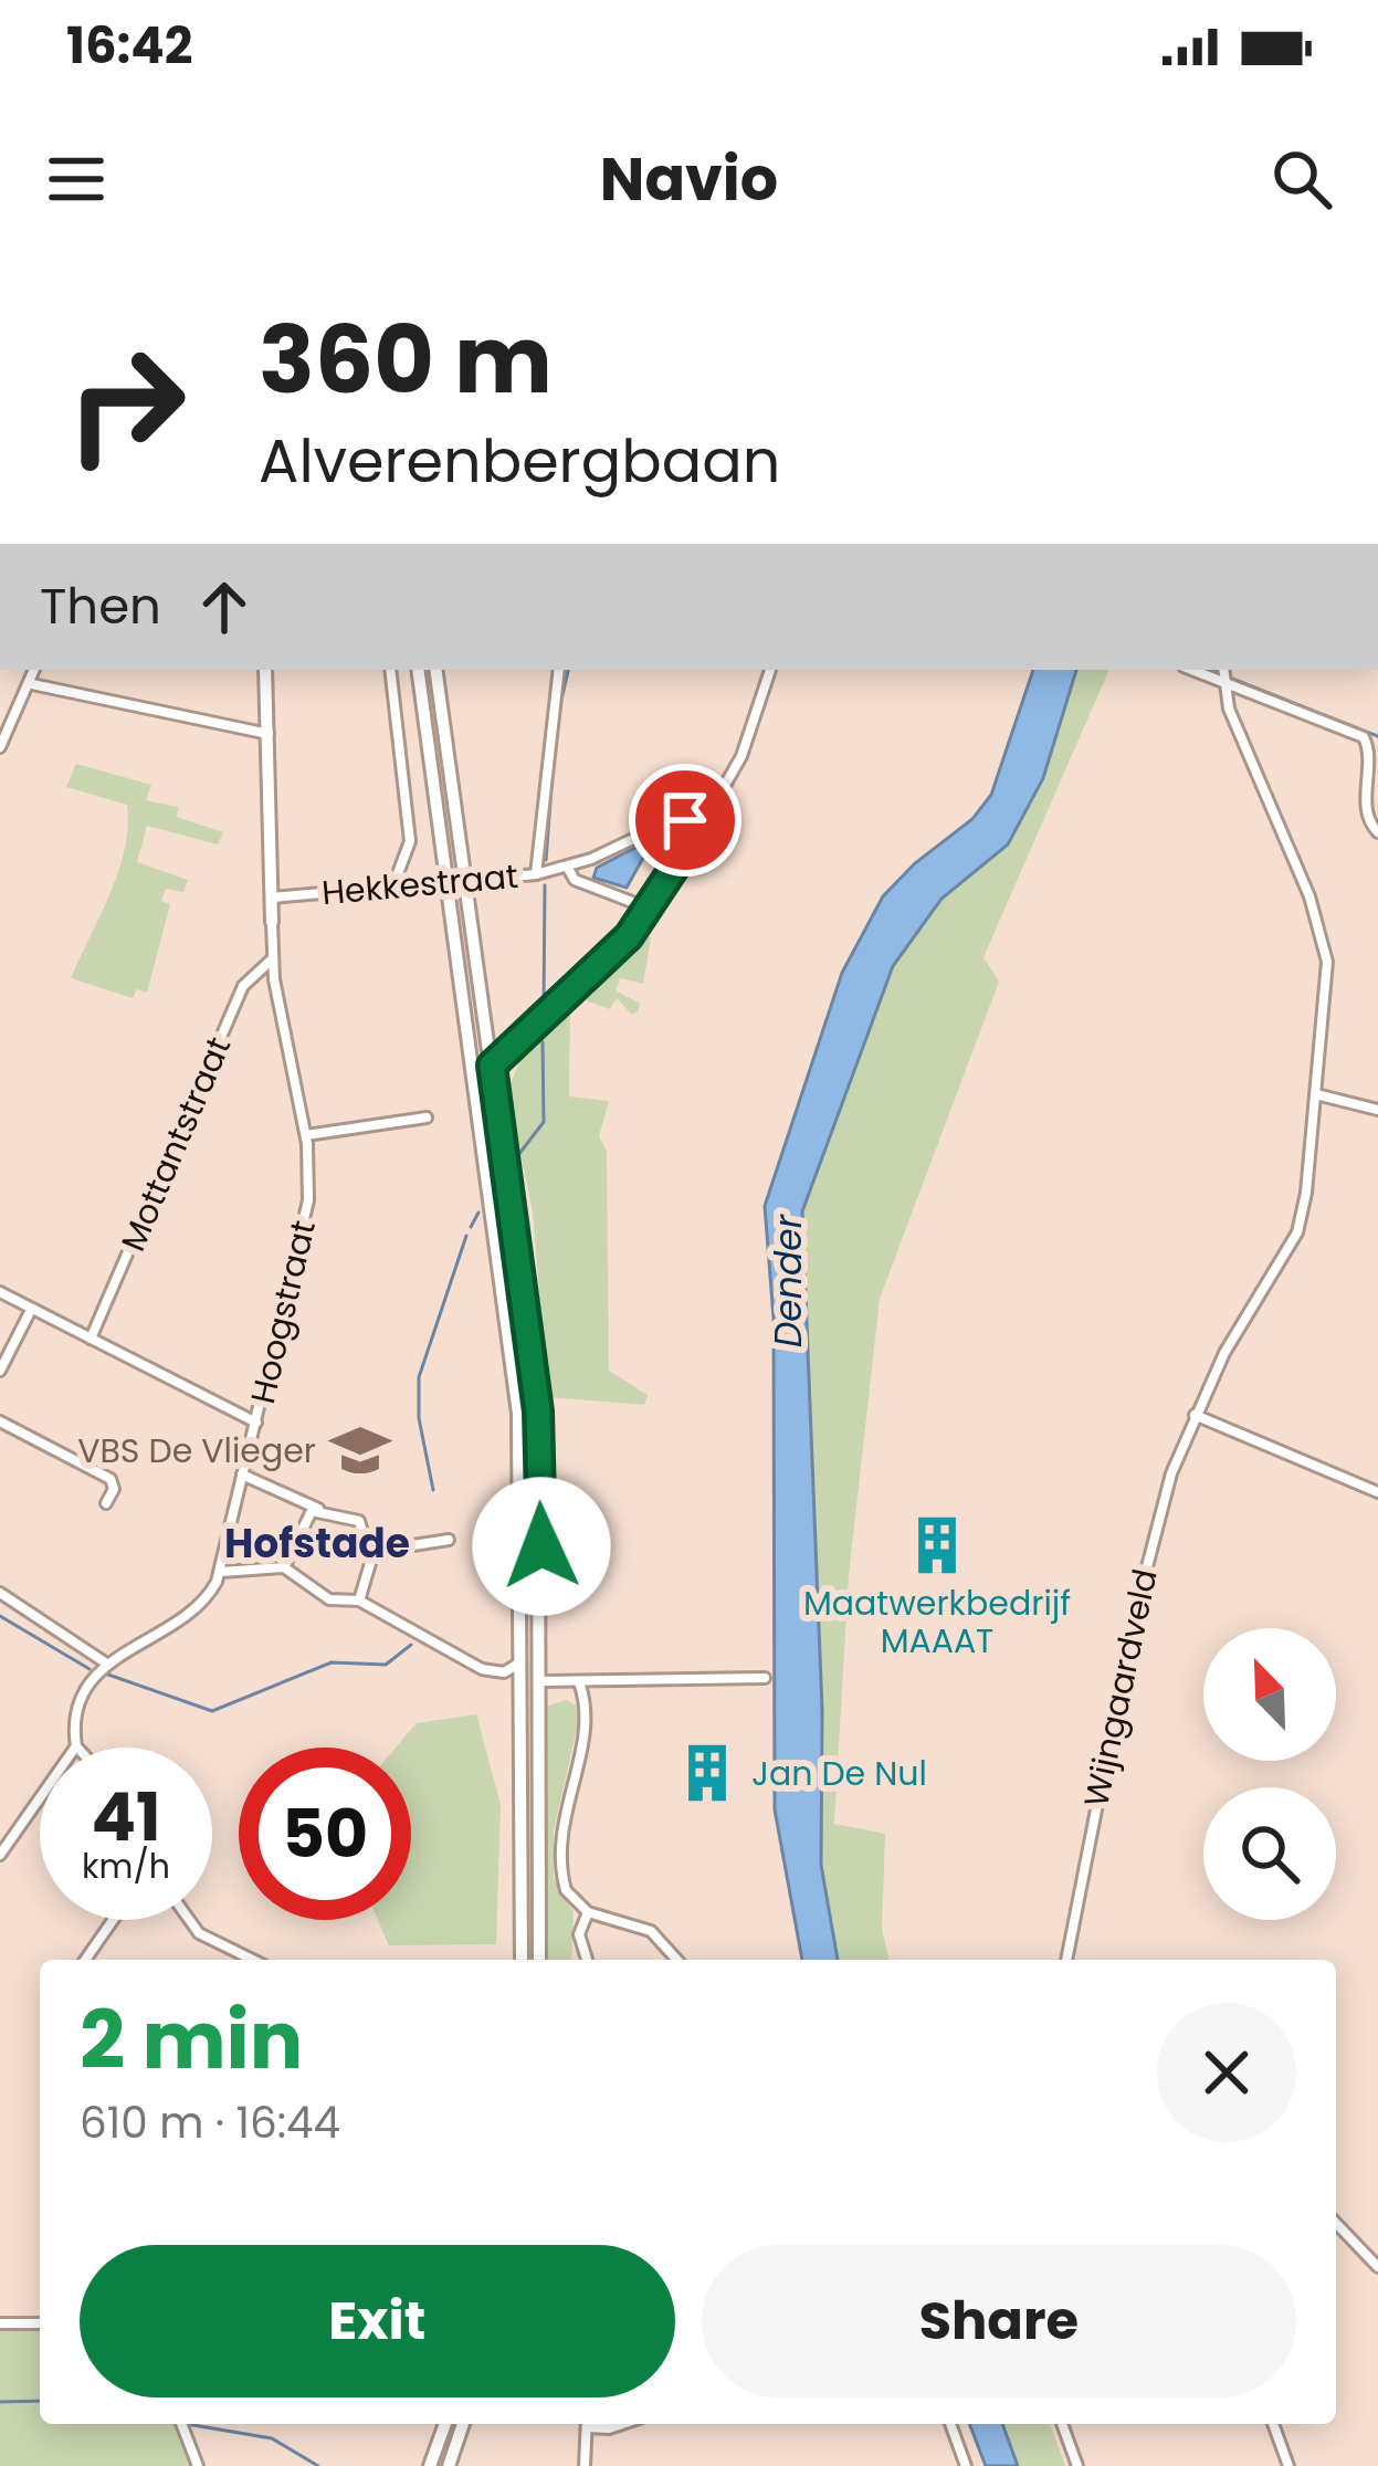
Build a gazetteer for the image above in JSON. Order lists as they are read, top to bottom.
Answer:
{
  "streets": {
    "street": [
      "Hekkestraat",
      "Mottantstraat",
      "Hoogstraat",
      "Wijngaardveld"
    ]
  },
  "crossings": [
    ["Mottantstraat", "Hoogstraat"]
  ],
  "districts": ["Hofstade"],
  "water": ["Dender"],
  "places": {
    "school or university": ["VBS De Vlieger"],
    "building": ["Maatwerkbedrijf MAAAT", "Jan De Nul"]
  },
  "north": "top left",
  "page": {
    "status": "16:42",
    "header": "Navio",
    "turn": ["360 m", "Alverenbergbaan"],
    "then": "Then",
    "speed": "41 km/h",
    "limit": "50",
    "heading": ["2 min", "610 m · 16:44"],
    "buttons": ["Exit", "Share"]
  }
}
